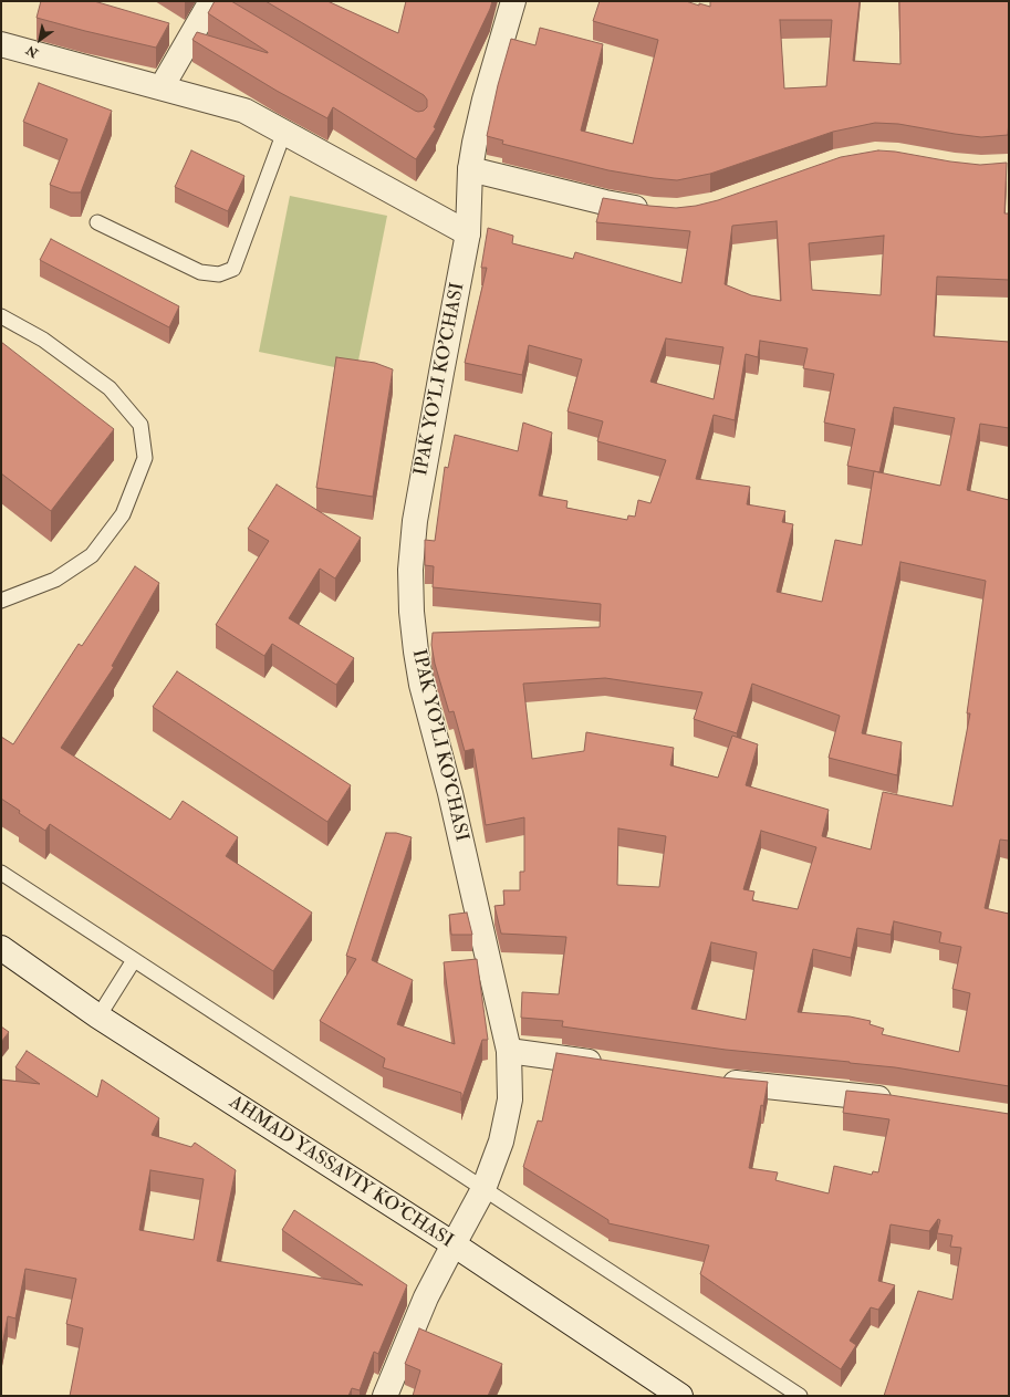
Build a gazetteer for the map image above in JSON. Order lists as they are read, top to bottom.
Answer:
{
  "streets": {
    "street": ["IPAK YO'LI KO'CHASI", "AHMAD YASSAVIY KO'CHASI"]
  },
  "crossings": [
    ["IPAK YO'LI KO'CHASI", "AHMAD YASSAVIY KO'CHASI"]
  ],
  "north": "bottom left"
}
